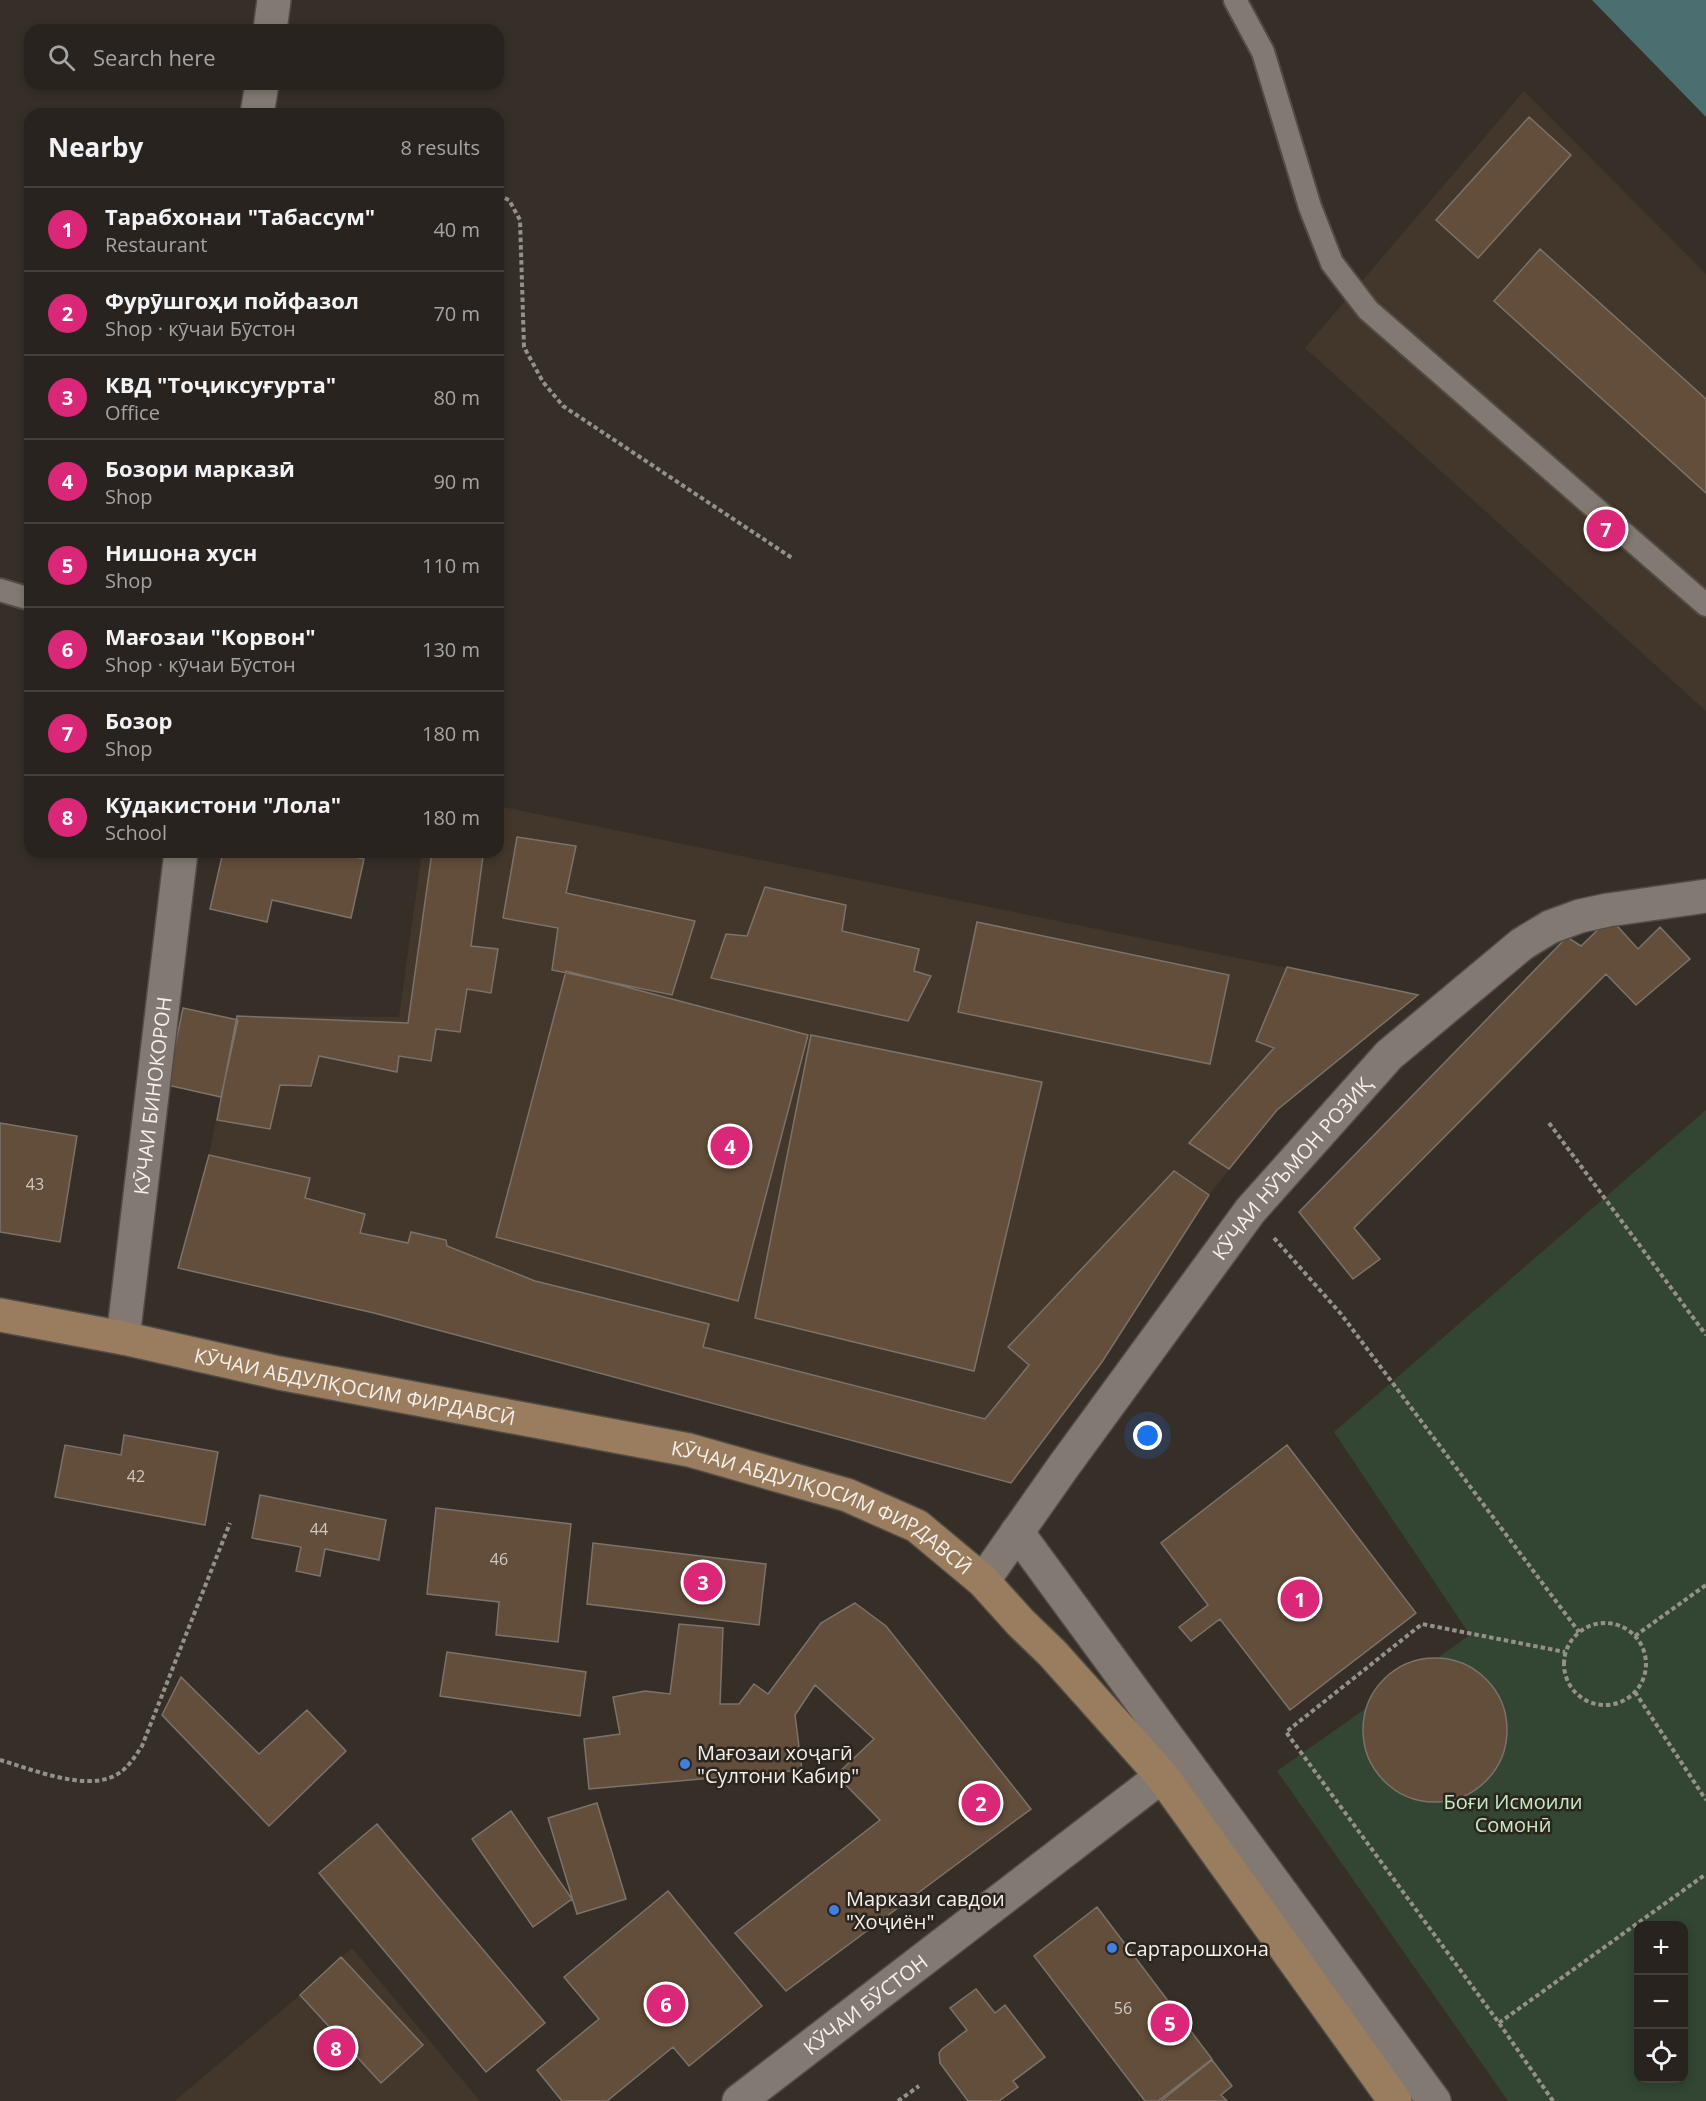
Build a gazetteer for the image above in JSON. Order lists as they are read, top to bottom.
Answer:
{
  "streets": {
    "street": [
      "КӮЧАИ БИНОКОРОН",
      "КӮЧАИ НӮЪМОН РОЗИҚ",
      "КӮЧАИ АБДУЛҚОСИМ ФИРДАВСӢ",
      "КӮЧАИ БӮСТОН"
    ]
  },
  "crossings": [
    ["КӮЧАИ БИНОКОРОН", "КӮЧАИ АБДУЛҚОСИМ ФИРДАВСӢ"],
    ["КӮЧАИ НӮЪМОН РОЗИҚ", "КӮЧАИ АБДУЛҚОСИМ ФИРДАВСӢ"],
    ["КӮЧАИ АБДУЛҚОСИМ ФИРДАВСӢ", "КӮЧАИ БӮСТОН"]
  ],
  "parks": ["Боғи Исмоили Сомонӣ"],
  "places": ["Мағозаи хоҷагӣ \"Султони Кабир\"", "Маркази савдои \"Хоҷиён\"", "Сартарошхона"],
  "house_numbers": [
    "43",
    "42",
    "44",
    "46",
    "56"
  ],
  "page": {
    "search": "Search here",
    "heading": ["Nearby", "8 results"],
    "list": [
      {
        "mark": "1",
        "name": "Тарабхонаи \"Табассум\"",
        "note": "Restaurant",
        "value": "40 m"
      },
      {
        "mark": "2",
        "name": "Фурӯшгоҳи пойфазол",
        "note": "Shop · кӯчаи Бӯстон",
        "value": "70 m"
      },
      {
        "mark": "3",
        "name": "КВД \"Тоҷиксуғурта\"",
        "note": "Office",
        "value": "80 m"
      },
      {
        "mark": "4",
        "name": "Бозори марказӣ",
        "note": "Shop",
        "value": "90 m"
      },
      {
        "mark": "5",
        "name": "Нишона хусн",
        "note": "Shop",
        "value": "110 m"
      },
      {
        "mark": "6",
        "name": "Мағозаи \"Корвон\"",
        "note": "Shop · кӯчаи Бӯстон",
        "value": "130 m"
      },
      {
        "mark": "7",
        "name": "Бозор",
        "note": "Shop",
        "value": "180 m"
      },
      {
        "mark": "8",
        "name": "Кӯдакистони \"Лола\"",
        "note": "School",
        "value": "180 m"
      }
    ],
    "pins": [
      "7",
      "4",
      "3",
      "1",
      "2",
      "6",
      "5",
      "8"
    ],
    "map_buttons": ["+", "−"]
  }
}
